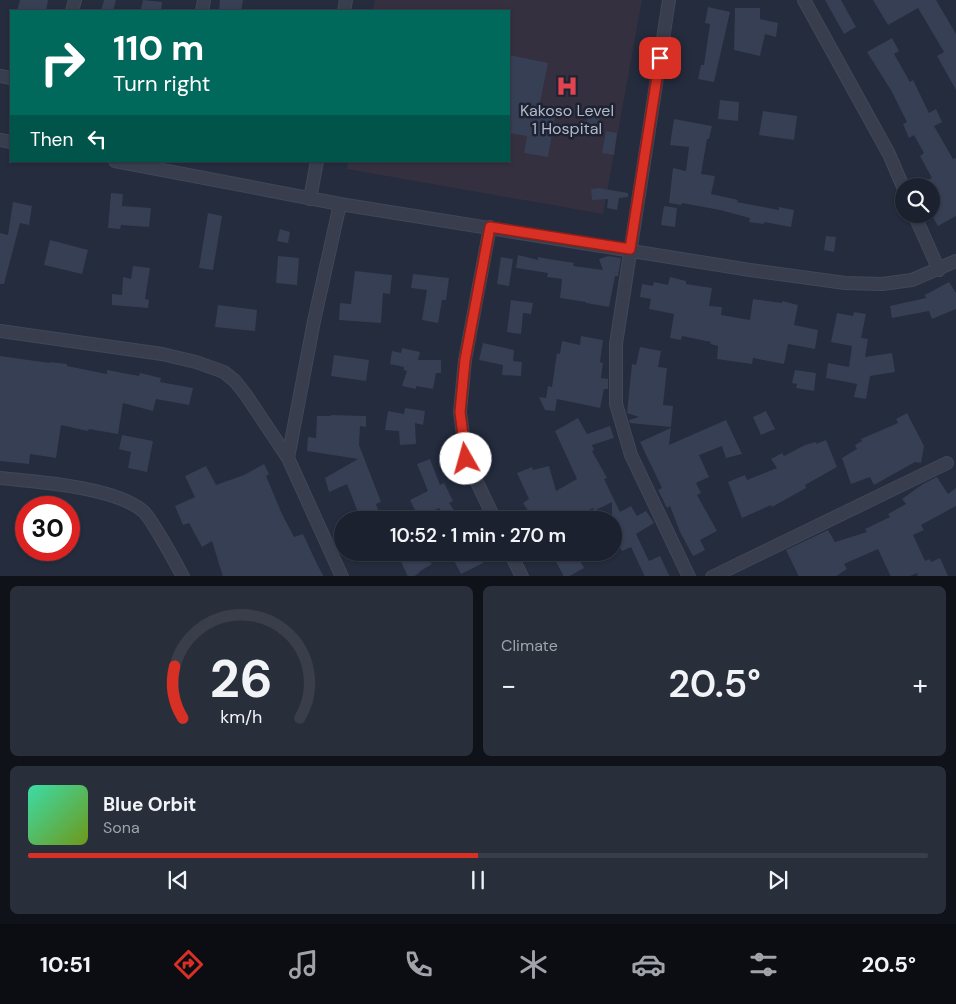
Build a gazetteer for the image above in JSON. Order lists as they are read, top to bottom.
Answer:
{
  "places": {
    "hospital": ["Kakoso Level 1 Hospital"]
  },
  "page": {
    "turn": ["110 m", "Turn right"],
    "then": "Then",
    "limit": "30",
    "trip": "10:52 · 1 min · 270 m",
    "tile": "Climate",
    "heat": ["−", "20.5°", "+"],
    "song": ["Blue Orbit", "Sona"],
    "tabs": ["10:51", "20.5°"],
    "gauge": ["26", "km/h"]
  }
}
